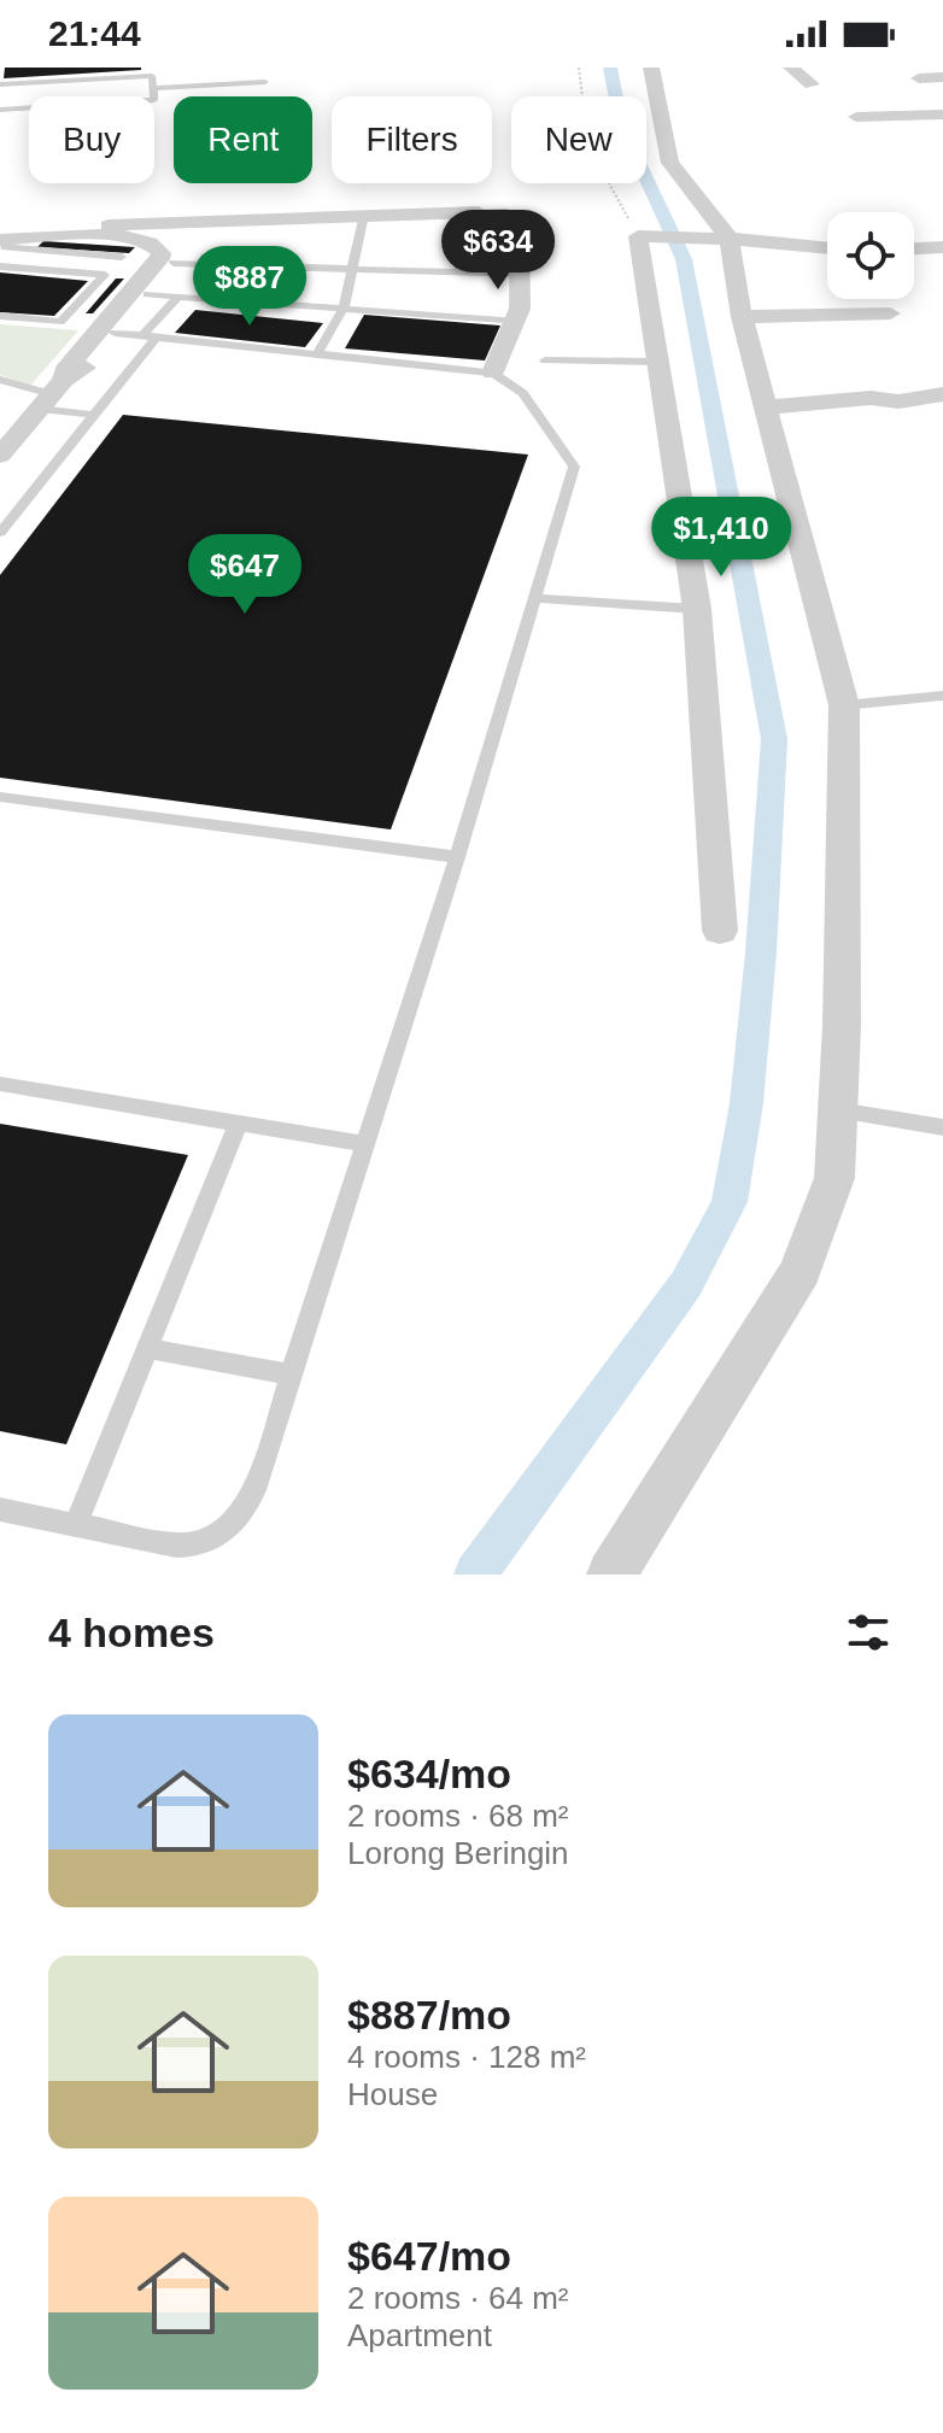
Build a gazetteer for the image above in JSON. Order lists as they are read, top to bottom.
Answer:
{
  "page": {
    "status": "21:44",
    "chip": [
      "Buy",
      "Rent",
      "Filters",
      "New"
    ],
    "price": [
      "$634",
      "$887",
      "$1,410",
      "$647"
    ],
    "heading": "4 homes",
    "list": [
      {
        "name": "$634/mo",
        "note": "2 rooms · 68 m² · Lorong Beringin"
      },
      {
        "name": "$887/mo",
        "note": "4 rooms · 128 m² · House"
      },
      {
        "name": "$647/mo",
        "note": "2 rooms · 64 m² · Apartment"
      }
    ]
  }
}
